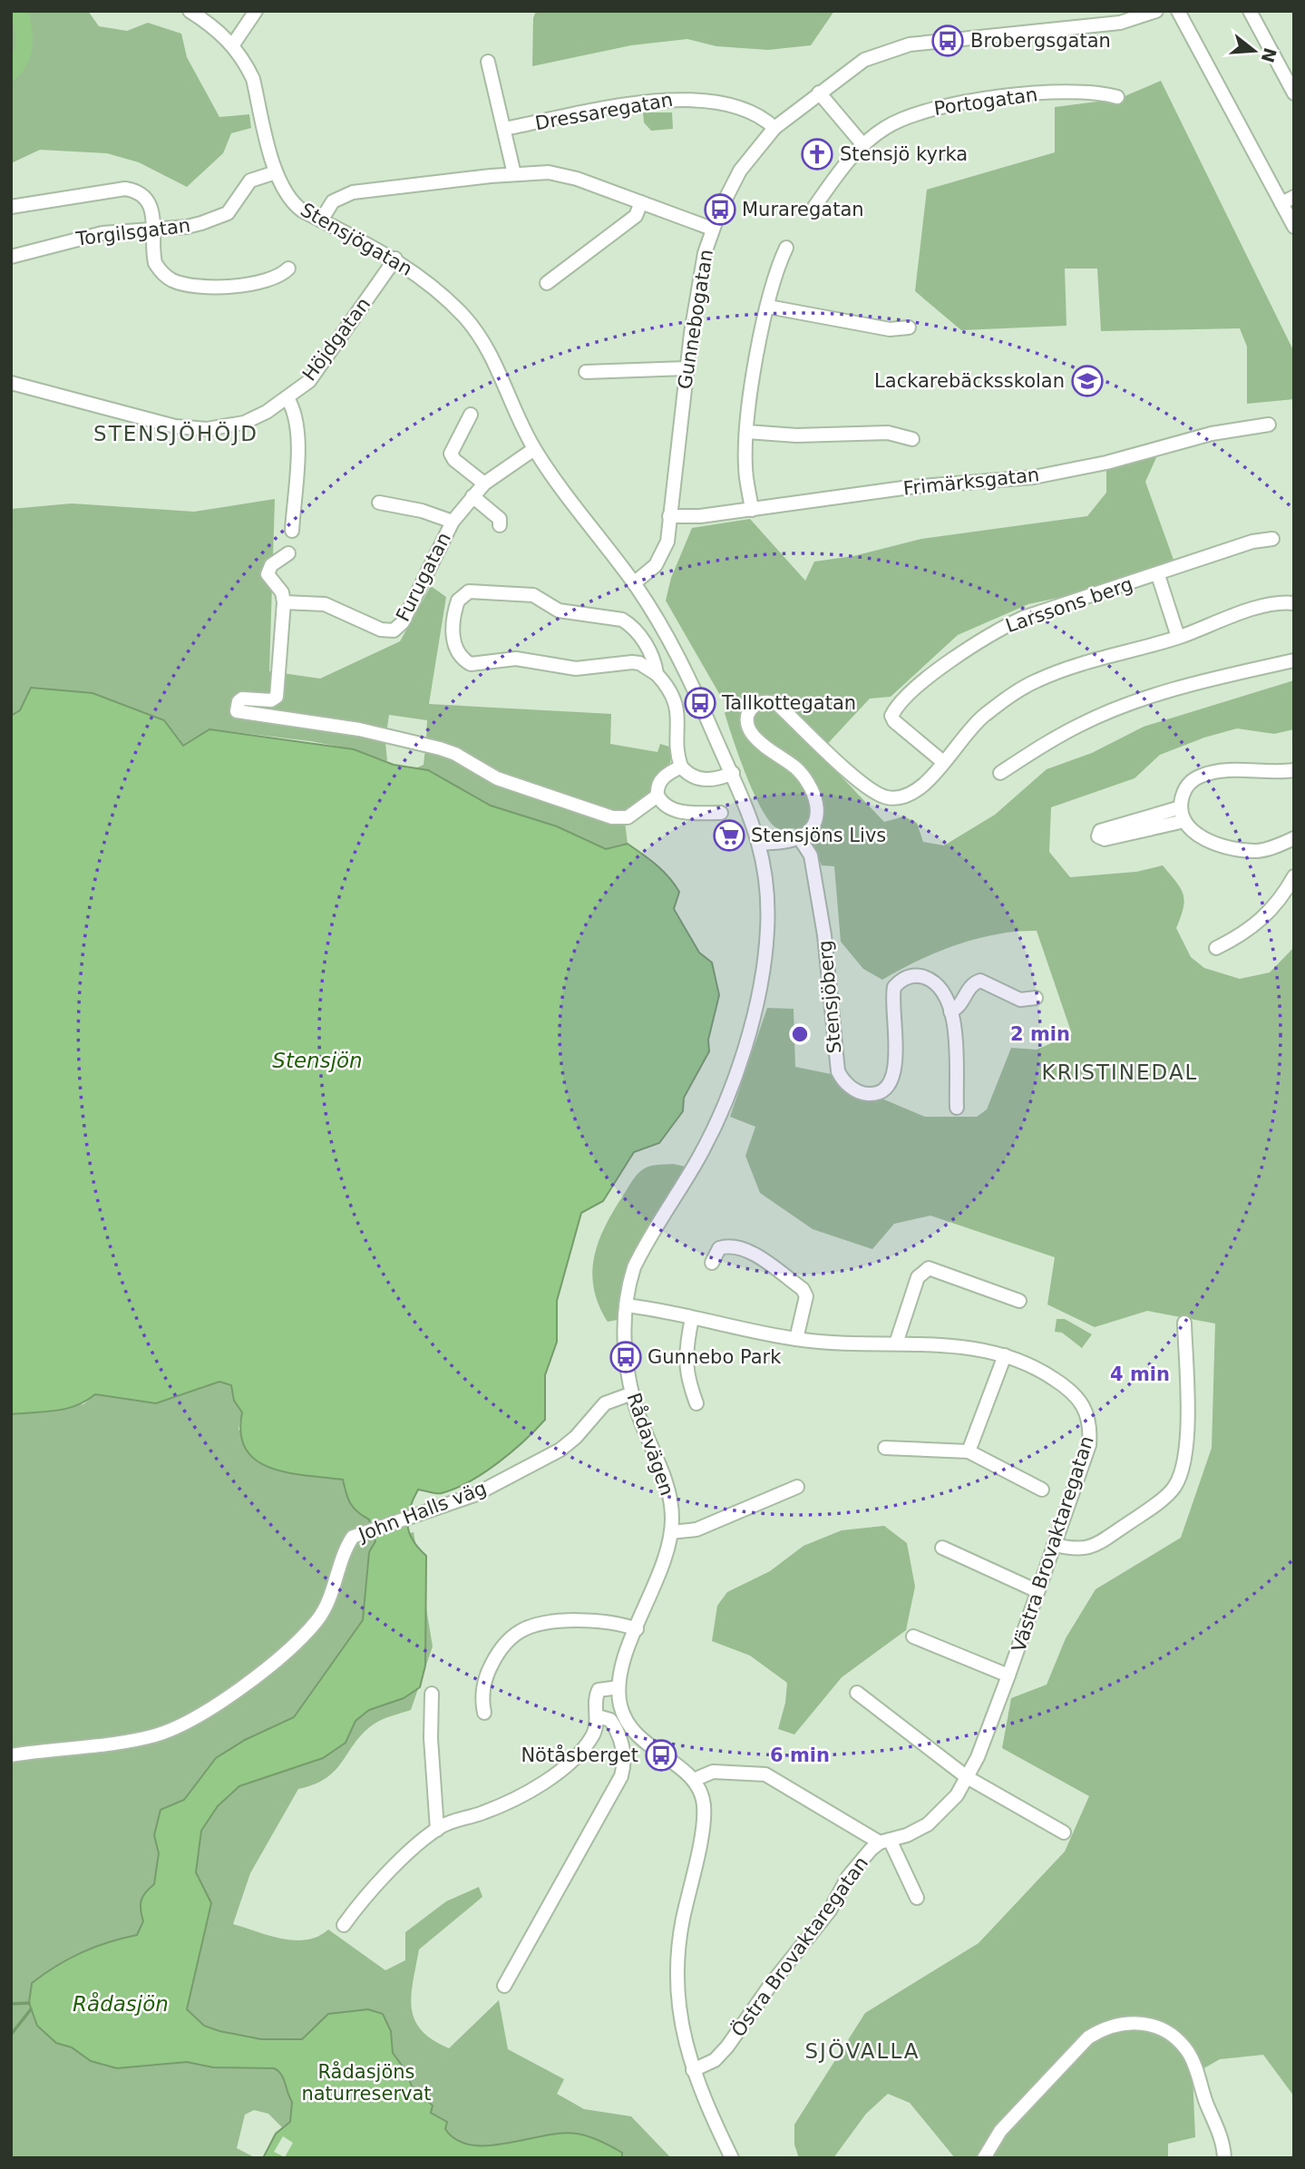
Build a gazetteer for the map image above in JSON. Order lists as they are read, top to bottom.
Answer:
{
  "streets": {
    "street": [
      "Portogatan",
      "Dressaregatan",
      "Torgilsgatan",
      "Stensjögatan",
      "Gunnebogatan",
      "Höjdgatan",
      "Frimärksgatan",
      "Furugatan",
      "Larssons berg",
      "Stensjöberg",
      "Rådavägen",
      "John Halls väg",
      "Västra Brovaktaregatan",
      "Östra Brovaktaregatan"
    ]
  },
  "crossings": [
    ["Dressaregatan", "Gunnebogatan"],
    ["Torgilsgatan", "Stensjögatan"],
    ["Stensjögatan", "Gunnebogatan"],
    ["Stensjögatan", "Höjdgatan"],
    ["Stensjögatan", "Furugatan"],
    ["Stensjögatan", "Rådavägen"],
    ["Gunnebogatan", "Frimärksgatan"],
    ["Gunnebogatan", "Rådavägen"],
    ["Rådavägen", "John Halls väg"],
    ["Rådavägen", "Västra Brovaktaregatan"],
    ["Västra Brovaktaregatan", "Östra Brovaktaregatan"]
  ],
  "districts": ["STENSJÖHÖJD", "KRISTINEDAL", "SJÖVALLA"],
  "water": ["Stensjön", "Rådasjön"],
  "parks": ["Rådasjöns naturreservat"],
  "places": {
    "bus stop": [
      "Brobergsgatan",
      "Muraregatan",
      "Tallkottegatan",
      "Gunnebo Park",
      "Nötåsberget"
    ],
    "church": ["Stensjö kyrka"],
    "school or university": ["Lackarebäcksskolan"],
    "supermarket": ["Stensjöns Livs"]
  },
  "north": "right",
  "rings": ["2 min", "4 min", "6 min"]
}
